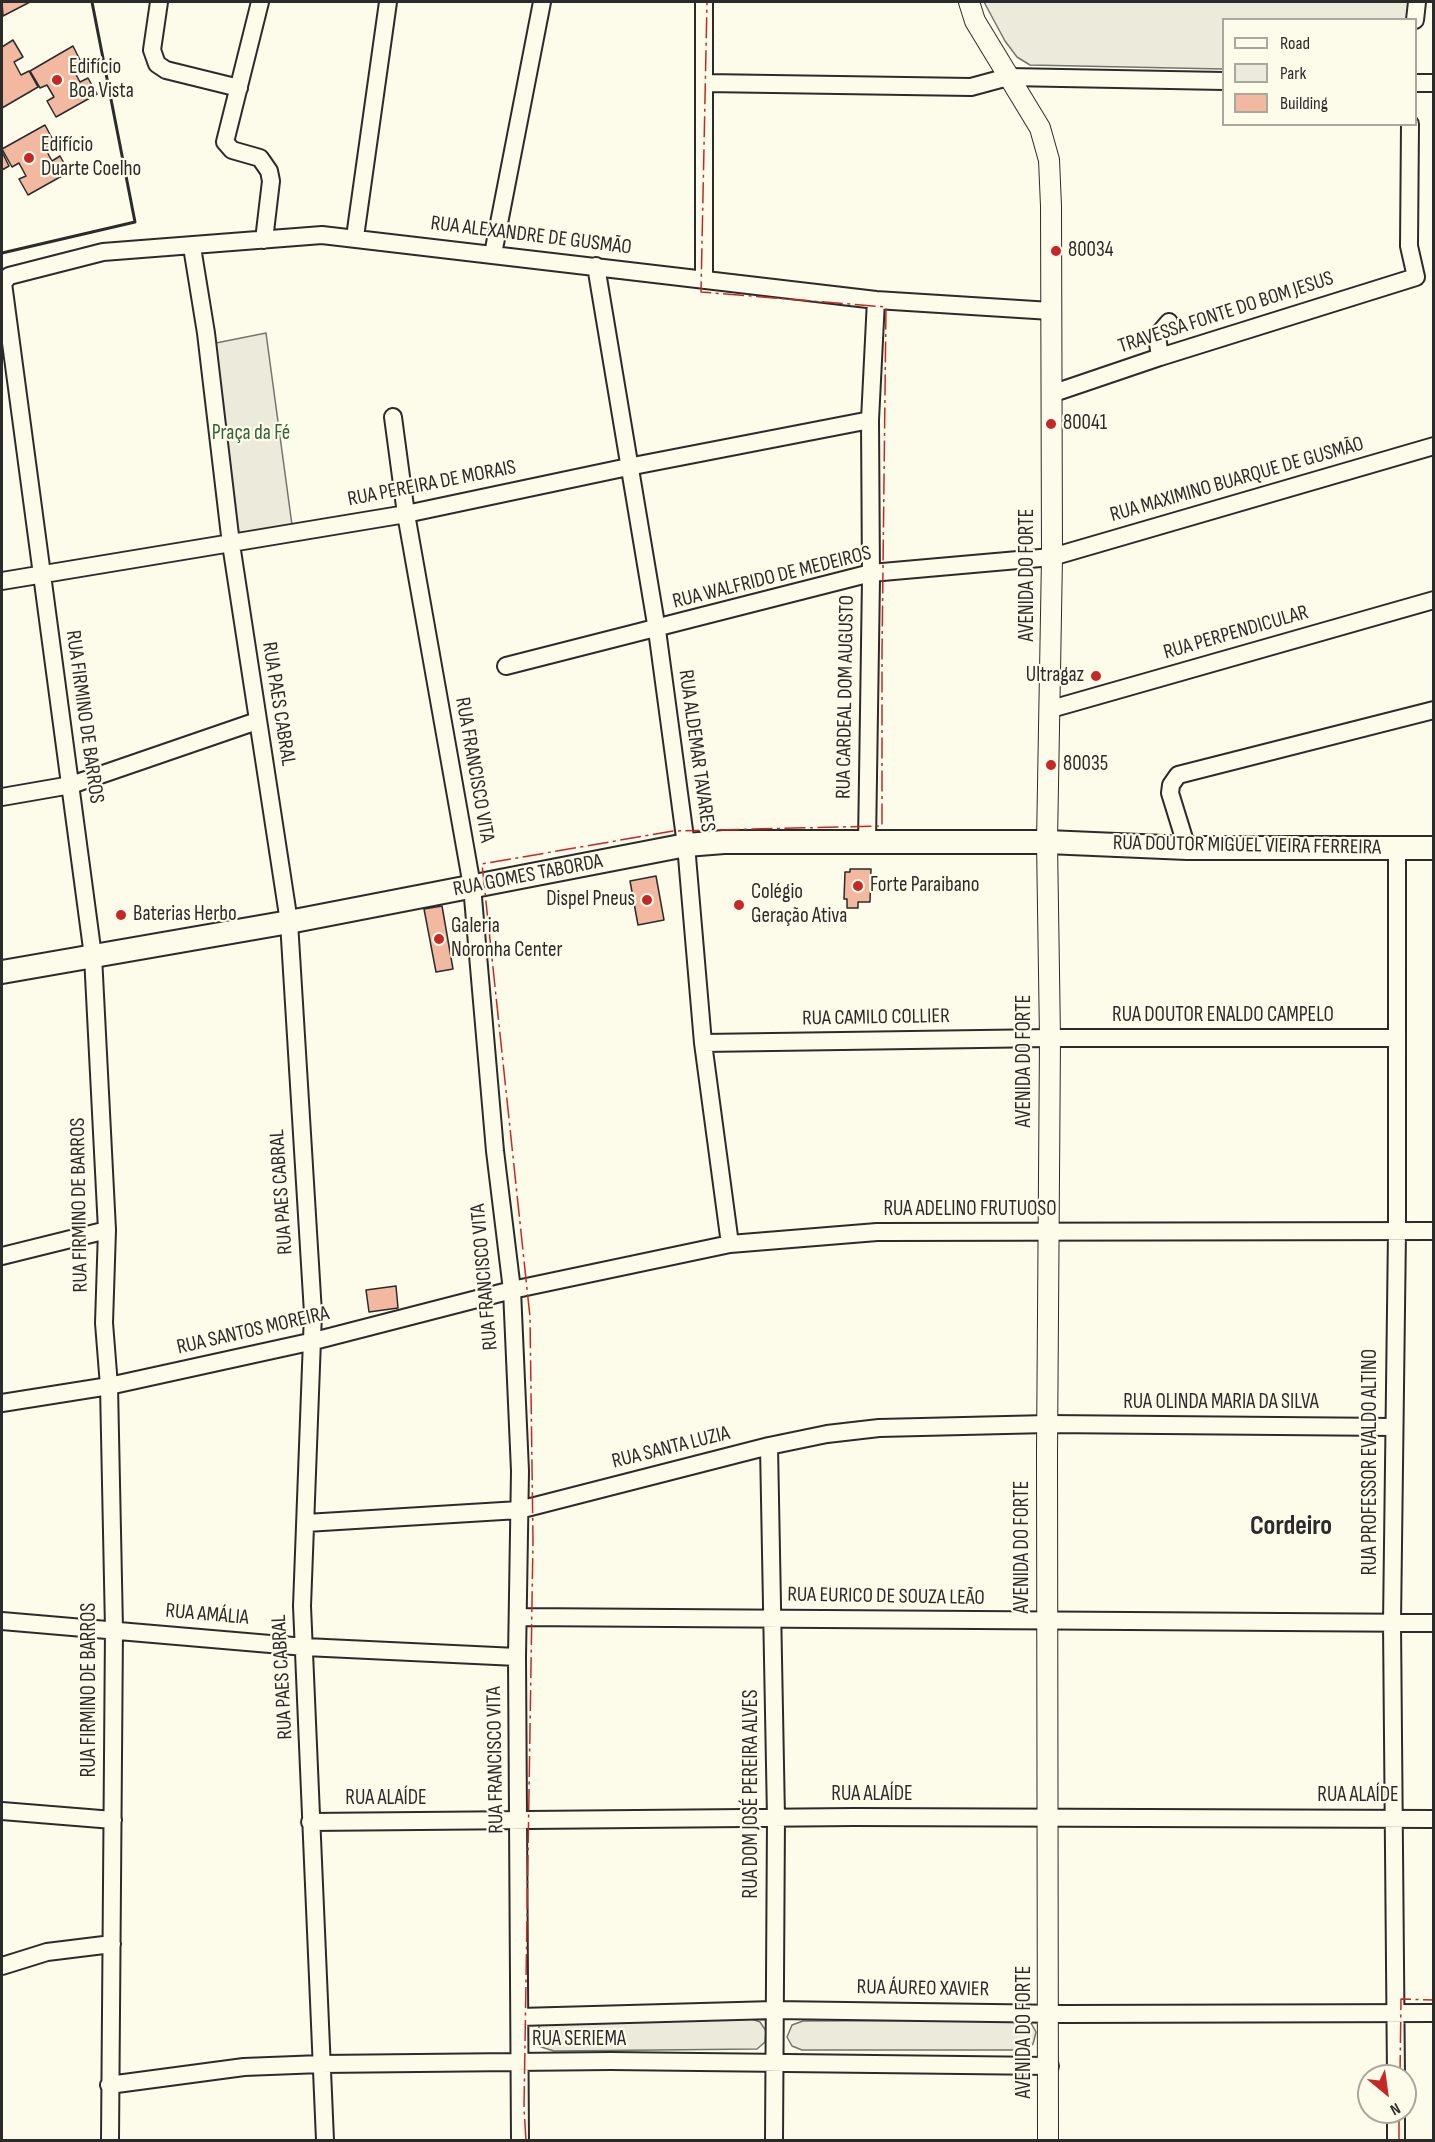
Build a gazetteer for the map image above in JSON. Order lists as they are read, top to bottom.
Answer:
{
  "streets": {
    "main road": ["RUA DOUTOR MIGUEL VIEIRA FERREIRA", "RUA GOMES TABORDA"],
    "street": [
      "RUA ALEXANDRE DE GUSMÃO",
      "TRAVESSA FONTE DO BOM JESUS",
      "RUA MAXIMINO BUARQUE DE GUSMÃO",
      "RUA PEREIRA DE MORAIS",
      "AVENIDA DO FORTE",
      "RUA WALFRIDO DE MEDEIROS",
      "RUA PERPENDICULAR",
      "RUA CARDEAL DOM AUGUSTO",
      "RUA PAES CABRAL",
      "RUA FIRMINO DE BARROS",
      "RUA ALDEMAR TAVARES",
      "RUA FRANCISCO VITA",
      "RUA DOUTOR ENALDO CAMPELO",
      "RUA CAMILO COLLIER",
      "RUA ADELINO FRUTUOSO",
      "RUA SANTOS MOREIRA",
      "RUA OLINDA MARIA DA SILVA",
      "RUA SANTA LUZIA",
      "RUA PROFESSOR EVALDO ALTINO",
      "RUA EURICO DE SOUZA LEÃO",
      "RUA AMÁLIA",
      "RUA DOM JOSÉ PEREIRA ALVES",
      "RUA ALAÍDE",
      "RUA ÁUREO XAVIER",
      "RUA SERIEMA"
    ]
  },
  "crossings": [
    ["RUA ALEXANDRE DE GUSMÃO", "AVENIDA DO FORTE"],
    ["RUA ALEXANDRE DE GUSMÃO", "RUA CARDEAL DOM AUGUSTO"],
    ["RUA ALEXANDRE DE GUSMÃO", "RUA PAES CABRAL"],
    ["RUA ALEXANDRE DE GUSMÃO", "RUA FIRMINO DE BARROS"],
    ["RUA ALEXANDRE DE GUSMÃO", "RUA ALDEMAR TAVARES"],
    ["TRAVESSA FONTE DO BOM JESUS", "AVENIDA DO FORTE"],
    ["RUA MAXIMINO BUARQUE DE GUSMÃO", "AVENIDA DO FORTE"],
    ["RUA MAXIMINO BUARQUE DE GUSMÃO", "RUA WALFRIDO DE MEDEIROS"],
    ["RUA PEREIRA DE MORAIS", "RUA CARDEAL DOM AUGUSTO"],
    ["RUA PEREIRA DE MORAIS", "RUA PAES CABRAL"],
    ["RUA PEREIRA DE MORAIS", "RUA FIRMINO DE BARROS"],
    ["RUA PEREIRA DE MORAIS", "RUA ALDEMAR TAVARES"],
    ["RUA PEREIRA DE MORAIS", "RUA FRANCISCO VITA"],
    ["AVENIDA DO FORTE", "RUA WALFRIDO DE MEDEIROS"],
    ["AVENIDA DO FORTE", "RUA PERPENDICULAR"],
    ["AVENIDA DO FORTE", "RUA DOUTOR MIGUEL VIEIRA FERREIRA"],
    ["AVENIDA DO FORTE", "RUA GOMES TABORDA"],
    ["AVENIDA DO FORTE", "RUA DOUTOR ENALDO CAMPELO"],
    ["AVENIDA DO FORTE", "RUA CAMILO COLLIER"],
    ["AVENIDA DO FORTE", "RUA ADELINO FRUTUOSO"],
    ["AVENIDA DO FORTE", "RUA OLINDA MARIA DA SILVA"],
    ["AVENIDA DO FORTE", "RUA SANTA LUZIA"],
    ["AVENIDA DO FORTE", "RUA EURICO DE SOUZA LEÃO"],
    ["AVENIDA DO FORTE", "RUA ALAÍDE"],
    ["AVENIDA DO FORTE", "RUA ÁUREO XAVIER"],
    ["AVENIDA DO FORTE", "RUA SERIEMA"],
    ["RUA WALFRIDO DE MEDEIROS", "RUA CARDEAL DOM AUGUSTO"],
    ["RUA WALFRIDO DE MEDEIROS", "RUA ALDEMAR TAVARES"],
    ["RUA CARDEAL DOM AUGUSTO", "RUA GOMES TABORDA"],
    ["RUA PAES CABRAL", "RUA GOMES TABORDA"],
    ["RUA PAES CABRAL", "RUA SANTOS MOREIRA"],
    ["RUA PAES CABRAL", "RUA SANTA LUZIA"],
    ["RUA PAES CABRAL", "RUA AMÁLIA"],
    ["RUA PAES CABRAL", "RUA ALAÍDE"],
    ["RUA PAES CABRAL", "RUA SERIEMA"],
    ["RUA FIRMINO DE BARROS", "RUA GOMES TABORDA"],
    ["RUA FIRMINO DE BARROS", "RUA SANTOS MOREIRA"],
    ["RUA FIRMINO DE BARROS", "RUA AMÁLIA"],
    ["RUA FIRMINO DE BARROS", "RUA SERIEMA"],
    ["RUA ALDEMAR TAVARES", "RUA GOMES TABORDA"],
    ["RUA ALDEMAR TAVARES", "RUA CAMILO COLLIER"],
    ["RUA ALDEMAR TAVARES", "RUA ADELINO FRUTUOSO"],
    ["RUA FRANCISCO VITA", "RUA GOMES TABORDA"],
    ["RUA FRANCISCO VITA", "RUA ADELINO FRUTUOSO"],
    ["RUA FRANCISCO VITA", "RUA SANTOS MOREIRA"],
    ["RUA FRANCISCO VITA", "RUA SANTA LUZIA"],
    ["RUA FRANCISCO VITA", "RUA EURICO DE SOUZA LEÃO"],
    ["RUA FRANCISCO VITA", "RUA AMÁLIA"],
    ["RUA FRANCISCO VITA", "RUA ALAÍDE"],
    ["RUA FRANCISCO VITA", "RUA ÁUREO XAVIER"],
    ["RUA FRANCISCO VITA", "RUA SERIEMA"],
    ["RUA DOUTOR MIGUEL VIEIRA FERREIRA", "RUA GOMES TABORDA"],
    ["RUA DOUTOR MIGUEL VIEIRA FERREIRA", "RUA PROFESSOR EVALDO ALTINO"],
    ["RUA DOUTOR ENALDO CAMPELO", "RUA CAMILO COLLIER"],
    ["RUA DOUTOR ENALDO CAMPELO", "RUA PROFESSOR EVALDO ALTINO"],
    ["RUA ADELINO FRUTUOSO", "RUA SANTOS MOREIRA"],
    ["RUA ADELINO FRUTUOSO", "RUA PROFESSOR EVALDO ALTINO"],
    ["RUA OLINDA MARIA DA SILVA", "RUA SANTA LUZIA"],
    ["RUA OLINDA MARIA DA SILVA", "RUA PROFESSOR EVALDO ALTINO"],
    ["RUA SANTA LUZIA", "RUA DOM JOSÉ PEREIRA ALVES"],
    ["RUA PROFESSOR EVALDO ALTINO", "RUA EURICO DE SOUZA LEÃO"],
    ["RUA PROFESSOR EVALDO ALTINO", "RUA ALAÍDE"],
    ["RUA PROFESSOR EVALDO ALTINO", "RUA ÁUREO XAVIER"],
    ["RUA EURICO DE SOUZA LEÃO", "RUA DOM JOSÉ PEREIRA ALVES"],
    ["RUA DOM JOSÉ PEREIRA ALVES", "RUA ALAÍDE"],
    ["RUA DOM JOSÉ PEREIRA ALVES", "RUA ÁUREO XAVIER"],
    ["RUA DOM JOSÉ PEREIRA ALVES", "RUA SERIEMA"]
  ],
  "districts": ["Cordeiro"],
  "parks": ["Praça da Fé"],
  "places": [
    "Edifício Boa Vista",
    "Edifício Duarte Coelho",
    "80034",
    "80041",
    "Ultragaz",
    "80035",
    "Forte Paraibano",
    "Dispel Pneus",
    "Colégio Geração Ativa",
    "Baterias Herbo",
    "Galeria Noronha Center"
  ],
  "legend": ["Road", "Park", "Building"],
  "north": "bottom right"
}
